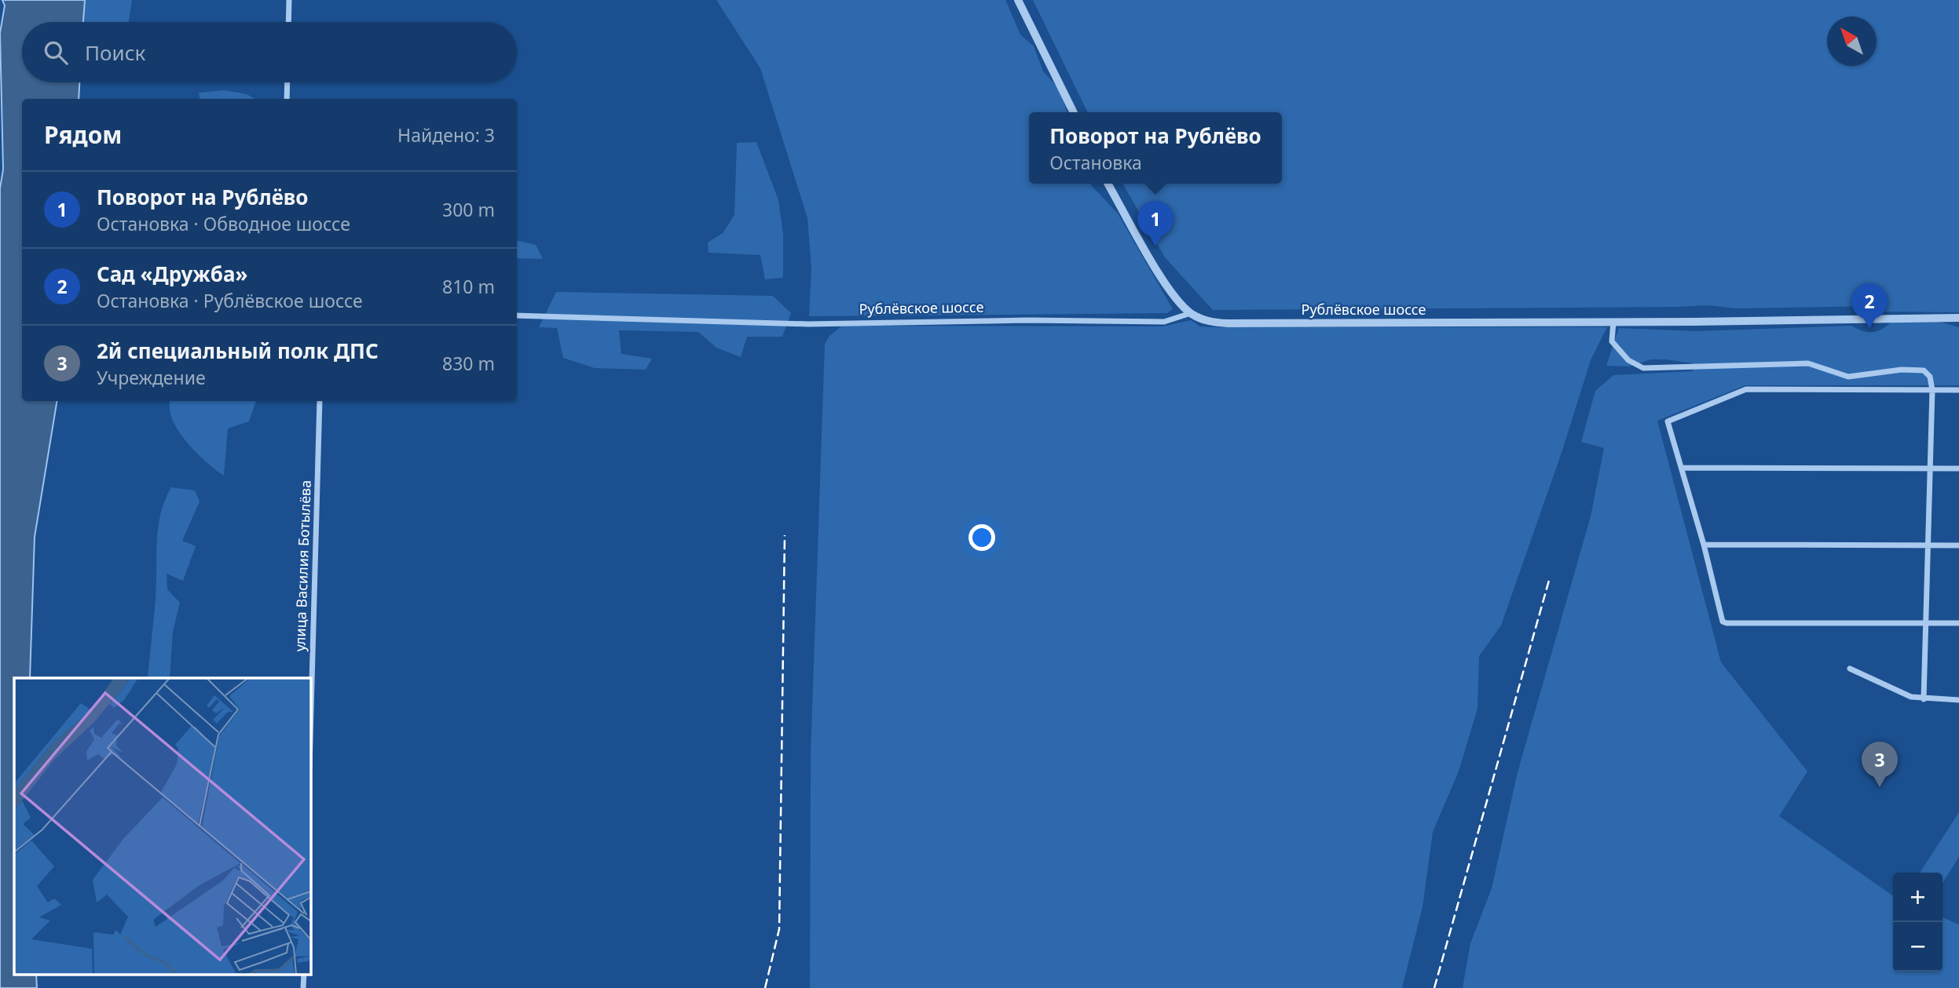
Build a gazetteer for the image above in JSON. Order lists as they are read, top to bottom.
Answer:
{
  "streets": {
    "street": ["Рублёвское шоссе", "улица Василия Ботылёва"]
  },
  "north": "top left",
  "page": {
    "search": "Поиск",
    "heading": ["Рядом", "Найдено: 3"],
    "popup": ["Поворот на Рублёво", "Остановка"],
    "list": [
      {
        "mark": "1",
        "name": "Поворот на Рублёво",
        "note": "Остановка · Обводное шоссе",
        "value": "300 m"
      },
      {
        "mark": "2",
        "name": "Сад «Дружба»",
        "note": "Остановка · Рублёвское шоссе",
        "value": "810 m"
      },
      {
        "mark": "3",
        "name": "2й специальный полк ДПС",
        "note": "Учреждение",
        "value": "830 m"
      }
    ],
    "pins": ["1", "2", "3"],
    "map_buttons": ["+", "−"]
  }
}
